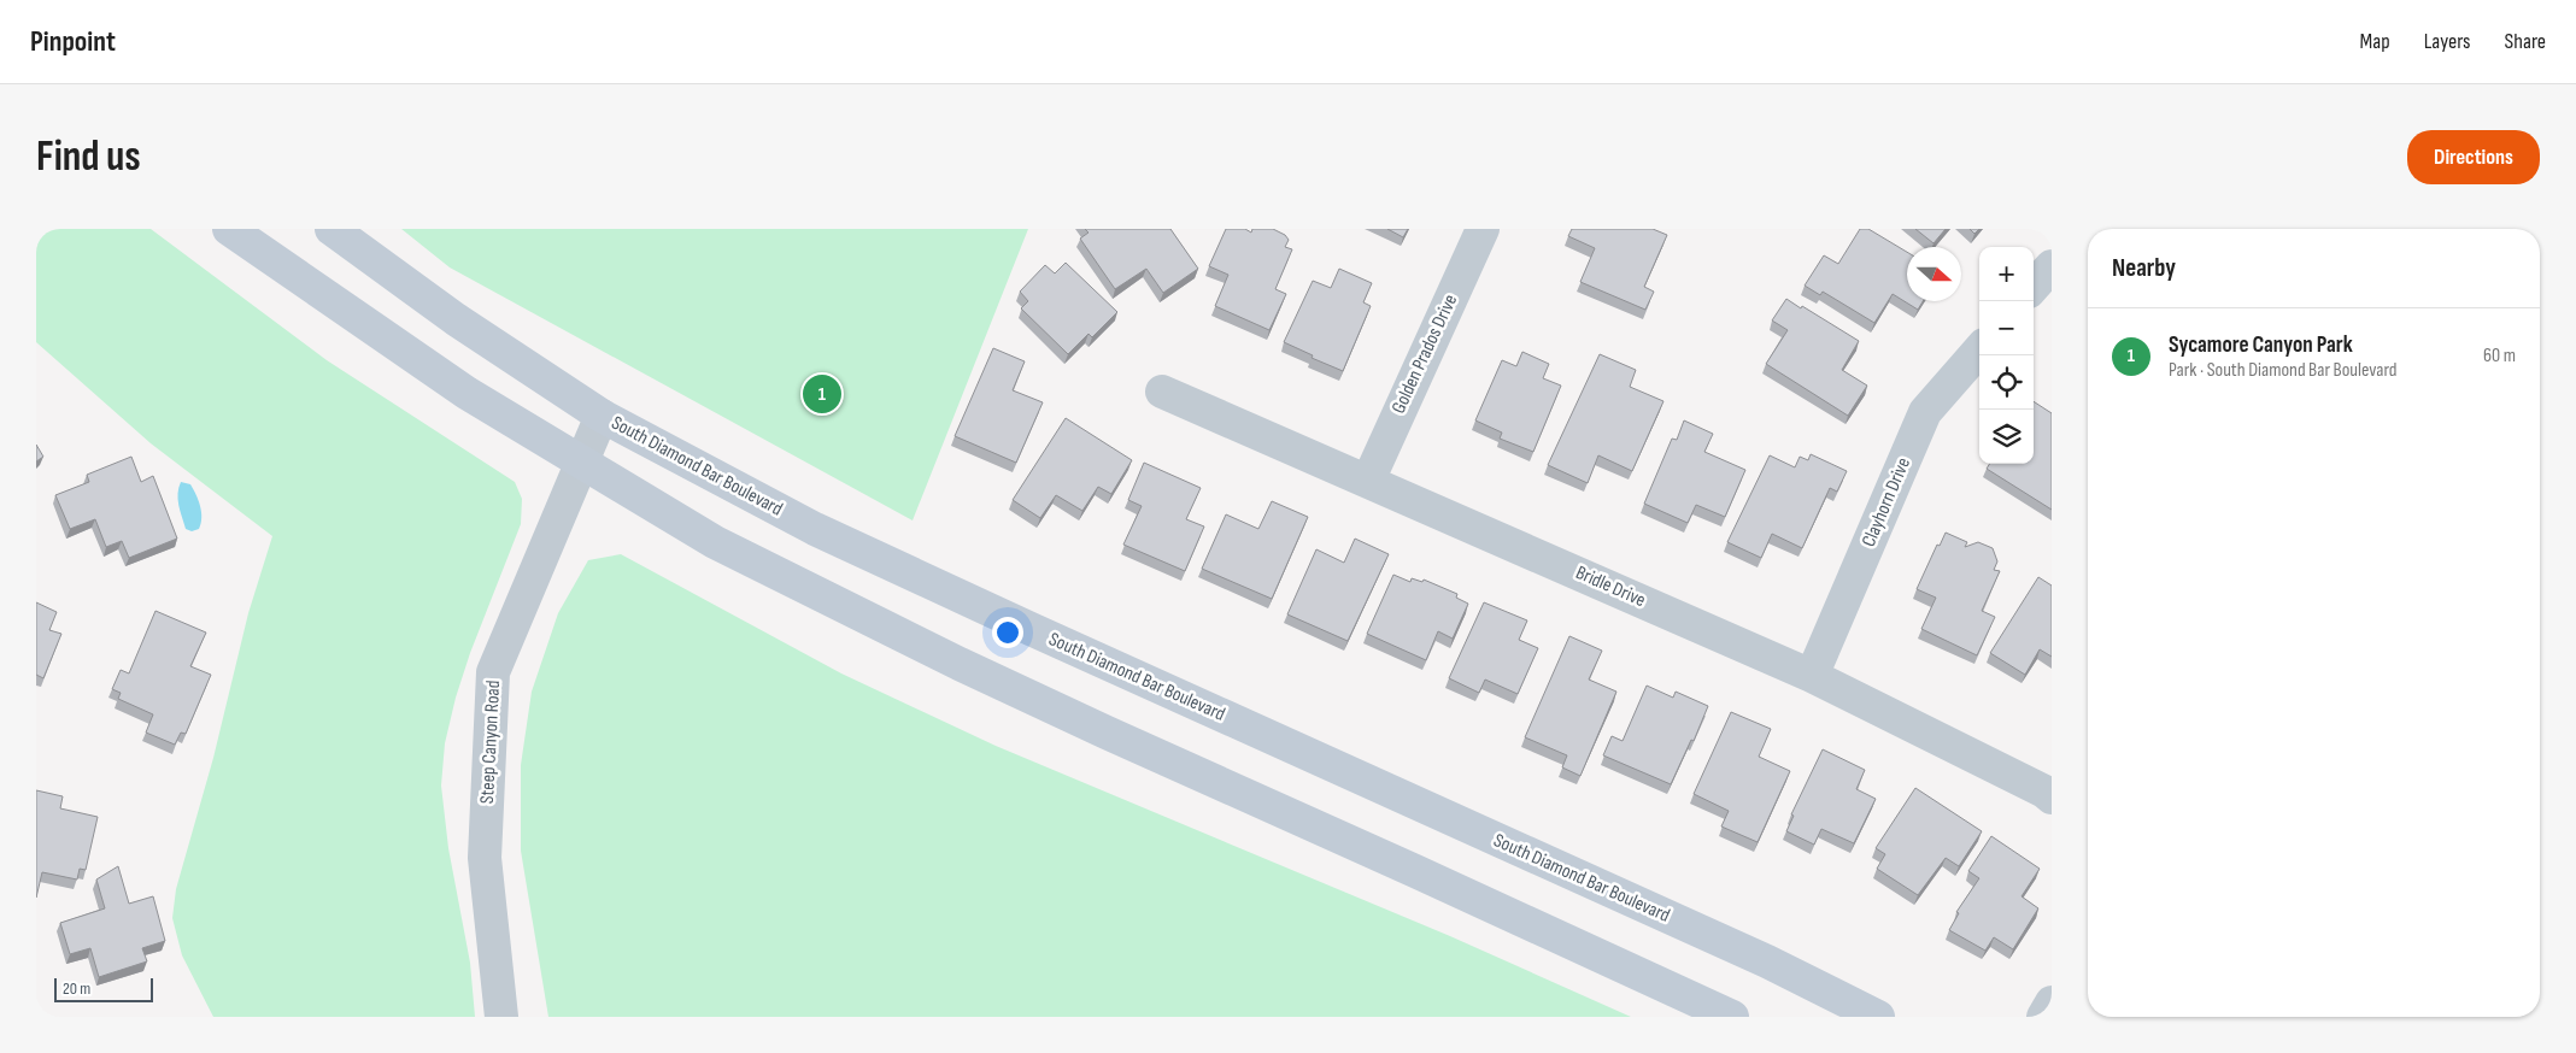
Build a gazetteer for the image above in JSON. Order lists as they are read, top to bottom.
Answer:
{
  "streets": {
    "main road": ["South Diamond Bar Boulevard"],
    "street": [
      "Golden Prados Drive",
      "Clayhorn Drive",
      "Bridle Drive",
      "Steep Canyon Road"
    ]
  },
  "crossings": [
    ["Golden Prados Drive", "Bridle Drive"],
    ["South Diamond Bar Boulevard", "Steep Canyon Road"],
    ["Clayhorn Drive", "Bridle Drive"]
  ],
  "scale_bar": "20 m",
  "north": "right",
  "page": {
    "header": "Pinpoint",
    "nav": ["Map", "Layers", "Share"],
    "buttons": "Directions",
    "title": "Find us",
    "heading": "Nearby",
    "map_buttons": ["+", "−"],
    "list": [
      {
        "mark": "1",
        "name": "Sycamore Canyon Park",
        "note": "Park · South Diamond Bar Boulevard",
        "value": "60 m"
      }
    ],
    "pins": "1",
    "scale": "20 m"
  }
}
